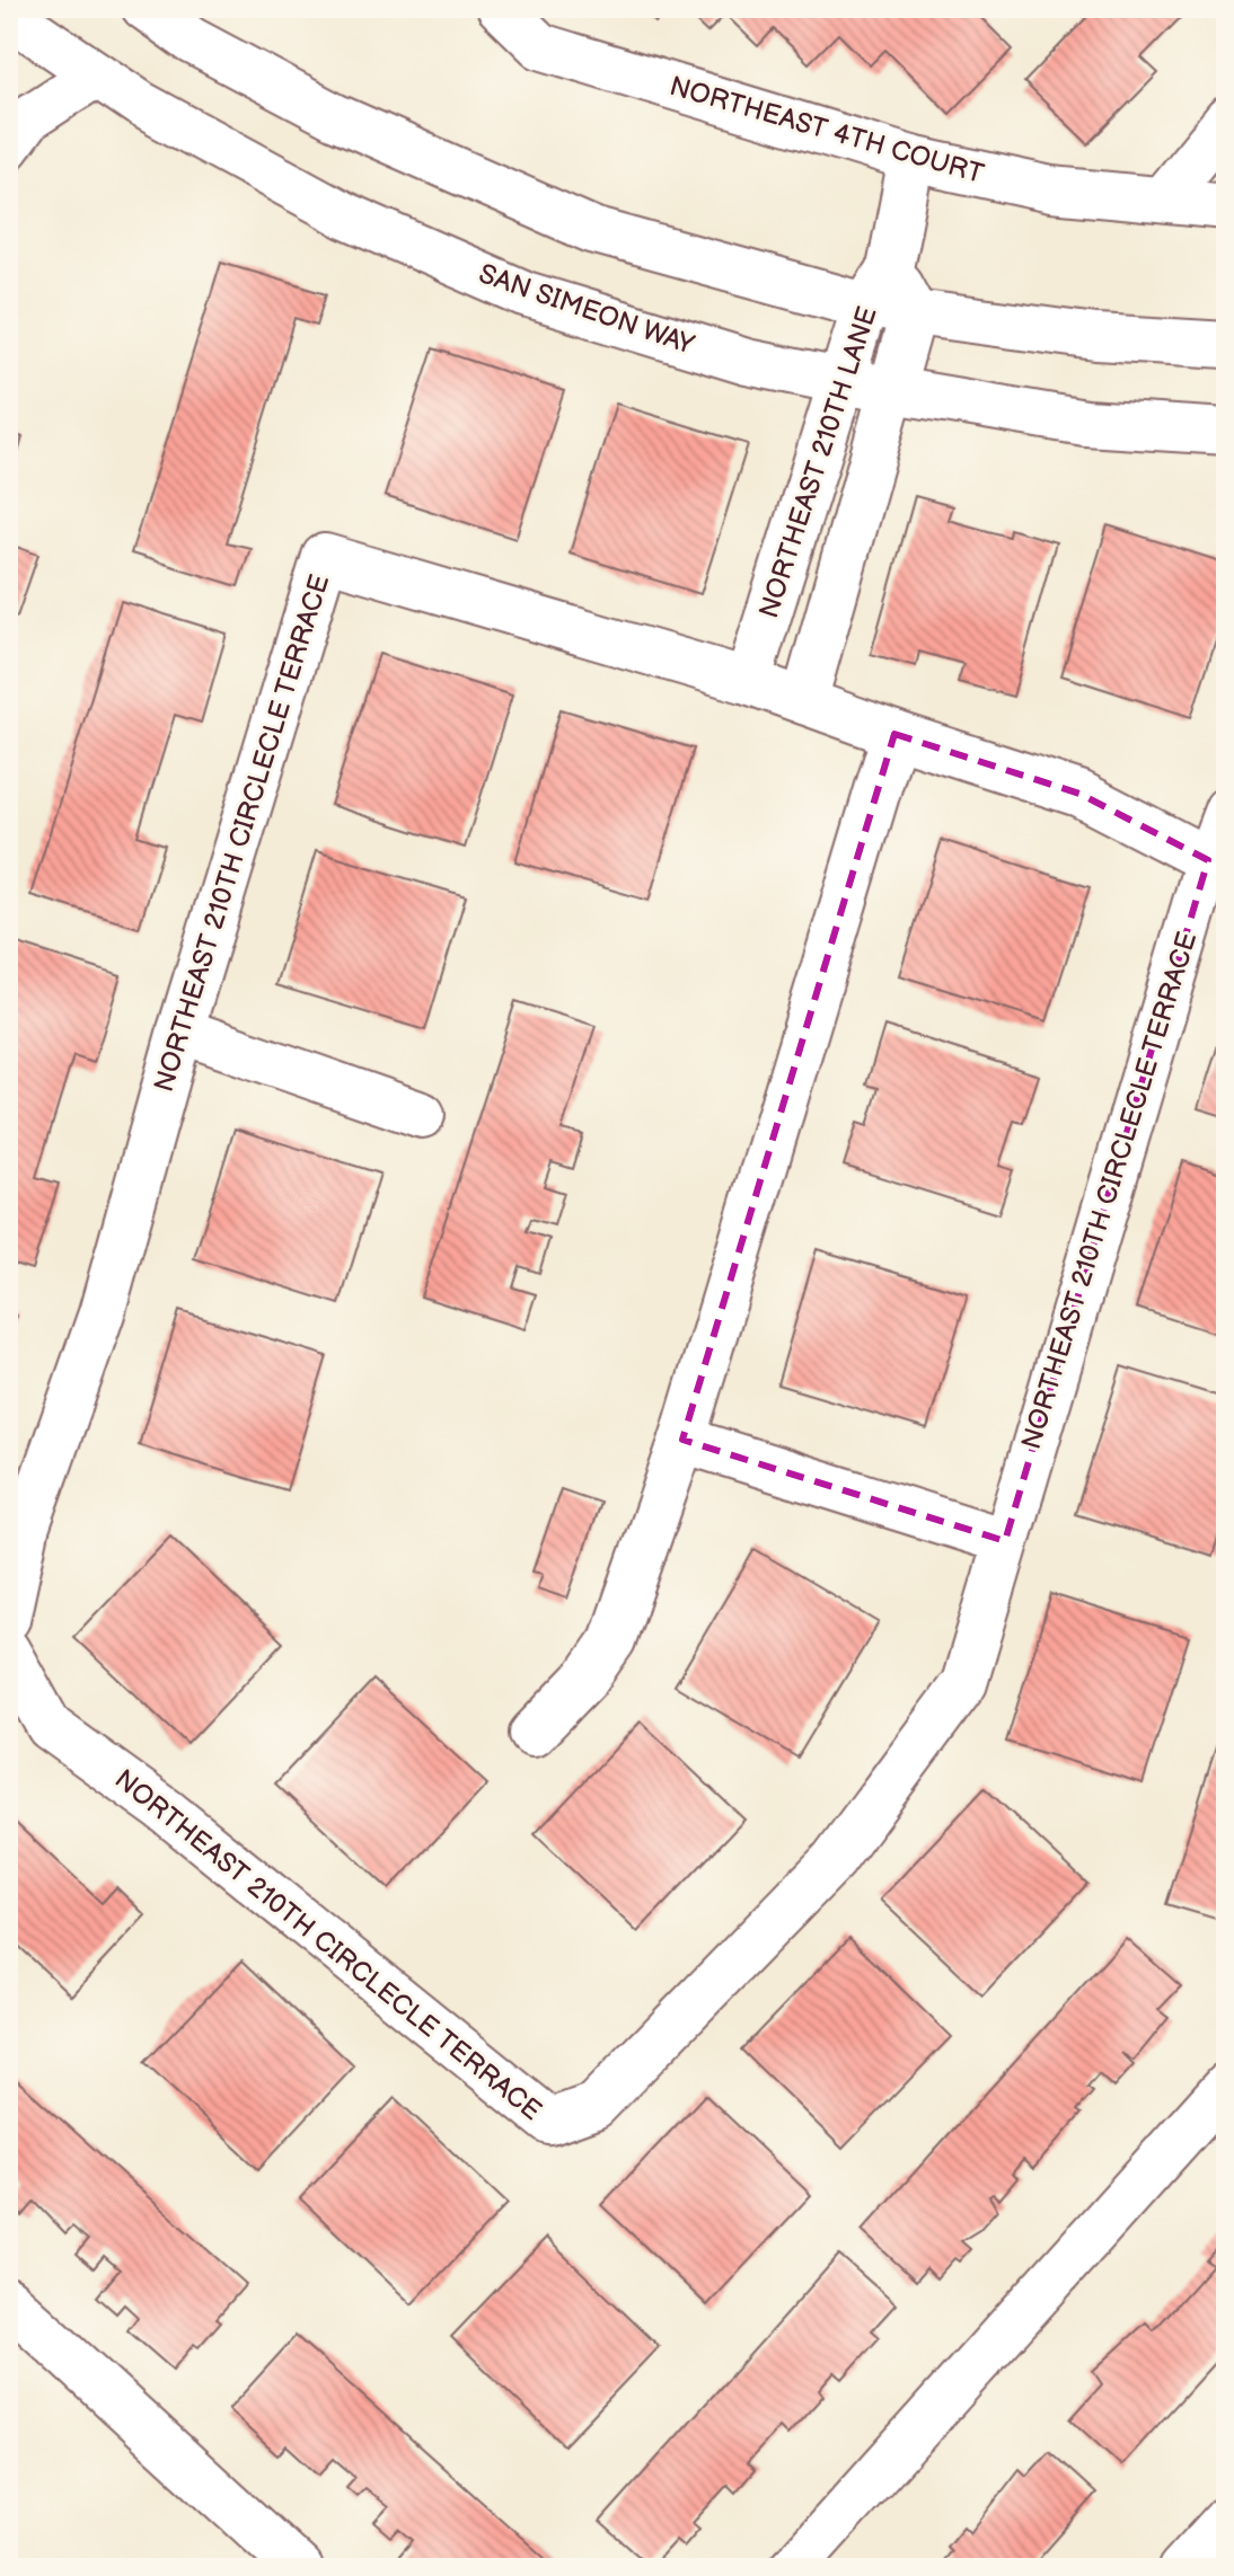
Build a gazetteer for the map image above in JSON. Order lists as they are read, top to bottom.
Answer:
{
  "streets": {
    "street": [
      "NORTHEAST 4TH COURT",
      "SAN SIMEON WAY",
      "NORTHEAST 210TH LANE",
      "NORTHEAST 210TH CIRCLECLE TERRACE"
    ]
  },
  "crossings": [
    ["SAN SIMEON WAY", "NORTHEAST 210TH LANE"],
    ["NORTHEAST 210TH LANE", "NORTHEAST 210TH CIRCLECLE TERRACE"]
  ]
}
